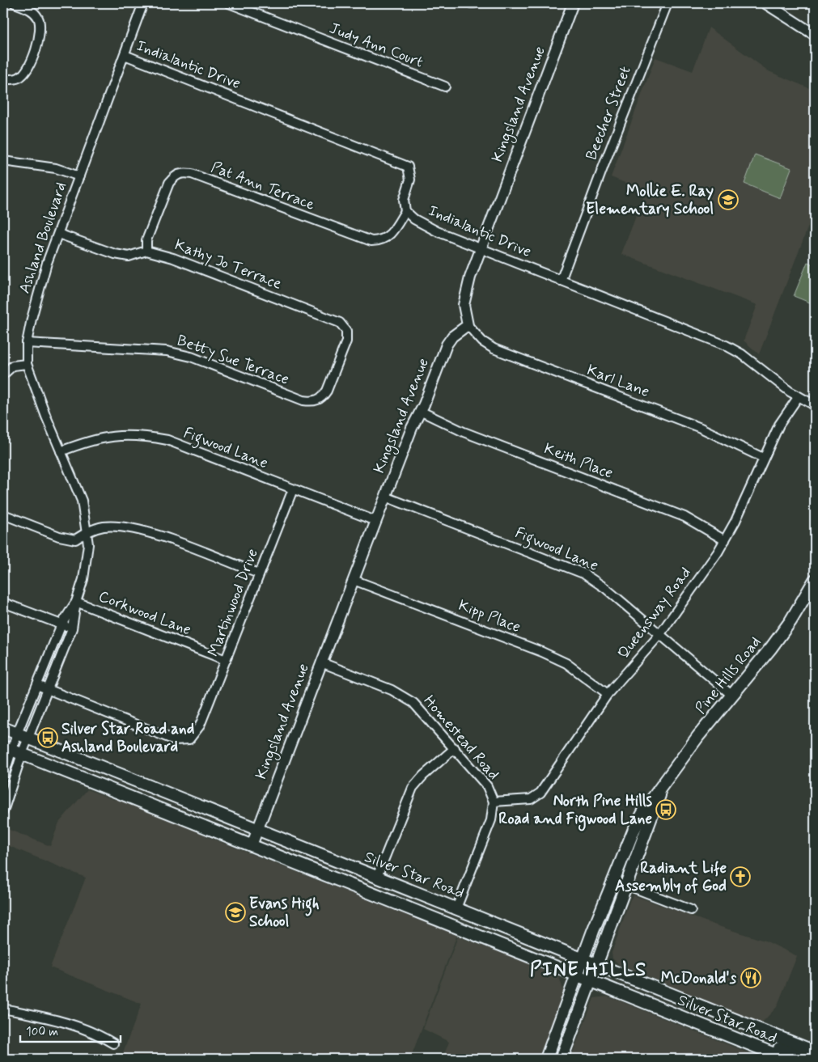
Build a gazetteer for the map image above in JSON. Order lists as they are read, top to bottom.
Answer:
{
  "streets": {
    "main road": ["Pine Hills Road", "Silver Star Road"],
    "street": [
      "Judy Ann Court",
      "Indialantic Drive",
      "Kingsland Avenue",
      "Beecher Street",
      "Pat Ann Terrace",
      "Ashland Boulevard",
      "Kathy Jo Terrace",
      "Betty Sue Terrace",
      "Karl Lane",
      "Figwood Lane",
      "Keith Place",
      "Martinwood Drive",
      "Corkwood Lane",
      "Queensway Road",
      "Kipp Place",
      "Homestead Road"
    ]
  },
  "crossings": [
    ["Indialantic Drive", "Kingsland Avenue"],
    ["Indialantic Drive", "Beecher Street"],
    ["Indialantic Drive", "Pat Ann Terrace"],
    ["Indialantic Drive", "Ashland Boulevard"],
    ["Indialantic Drive", "Queensway Road"],
    ["Kingsland Avenue", "Karl Lane"],
    ["Kingsland Avenue", "Figwood Lane"],
    ["Kingsland Avenue", "Keith Place"],
    ["Kingsland Avenue", "Kipp Place"],
    ["Kingsland Avenue", "Homestead Road"],
    ["Kingsland Avenue", "Silver Star Road"],
    ["Pat Ann Terrace", "Kathy Jo Terrace"],
    ["Ashland Boulevard", "Betty Sue Terrace"],
    ["Ashland Boulevard", "Figwood Lane"],
    ["Ashland Boulevard", "Martinwood Drive"],
    ["Ashland Boulevard", "Corkwood Lane"],
    ["Ashland Boulevard", "Silver Star Road"],
    ["Kathy Jo Terrace", "Betty Sue Terrace"],
    ["Karl Lane", "Queensway Road"],
    ["Figwood Lane", "Martinwood Drive"],
    ["Figwood Lane", "Queensway Road"],
    ["Figwood Lane", "Pine Hills Road"],
    ["Keith Place", "Queensway Road"],
    ["Martinwood Drive", "Corkwood Lane"],
    ["Queensway Road", "Kipp Place"],
    ["Queensway Road", "Homestead Road"],
    ["Pine Hills Road", "Silver Star Road"],
    ["Homestead Road", "Silver Star Road"]
  ],
  "districts": ["PINE HILLS"],
  "places": {
    "school or university": ["Mollie E. Ray Elementary School", "Evans High School"],
    "bus stop": ["Silver Star Road and Ashland Boulevard", "North Pine Hills Road and Figwood Lane"],
    "church": ["Radiant Life Assembly of God"],
    "restaurant": ["McDonald's"]
  },
  "scale_bar": "100 m"
}
